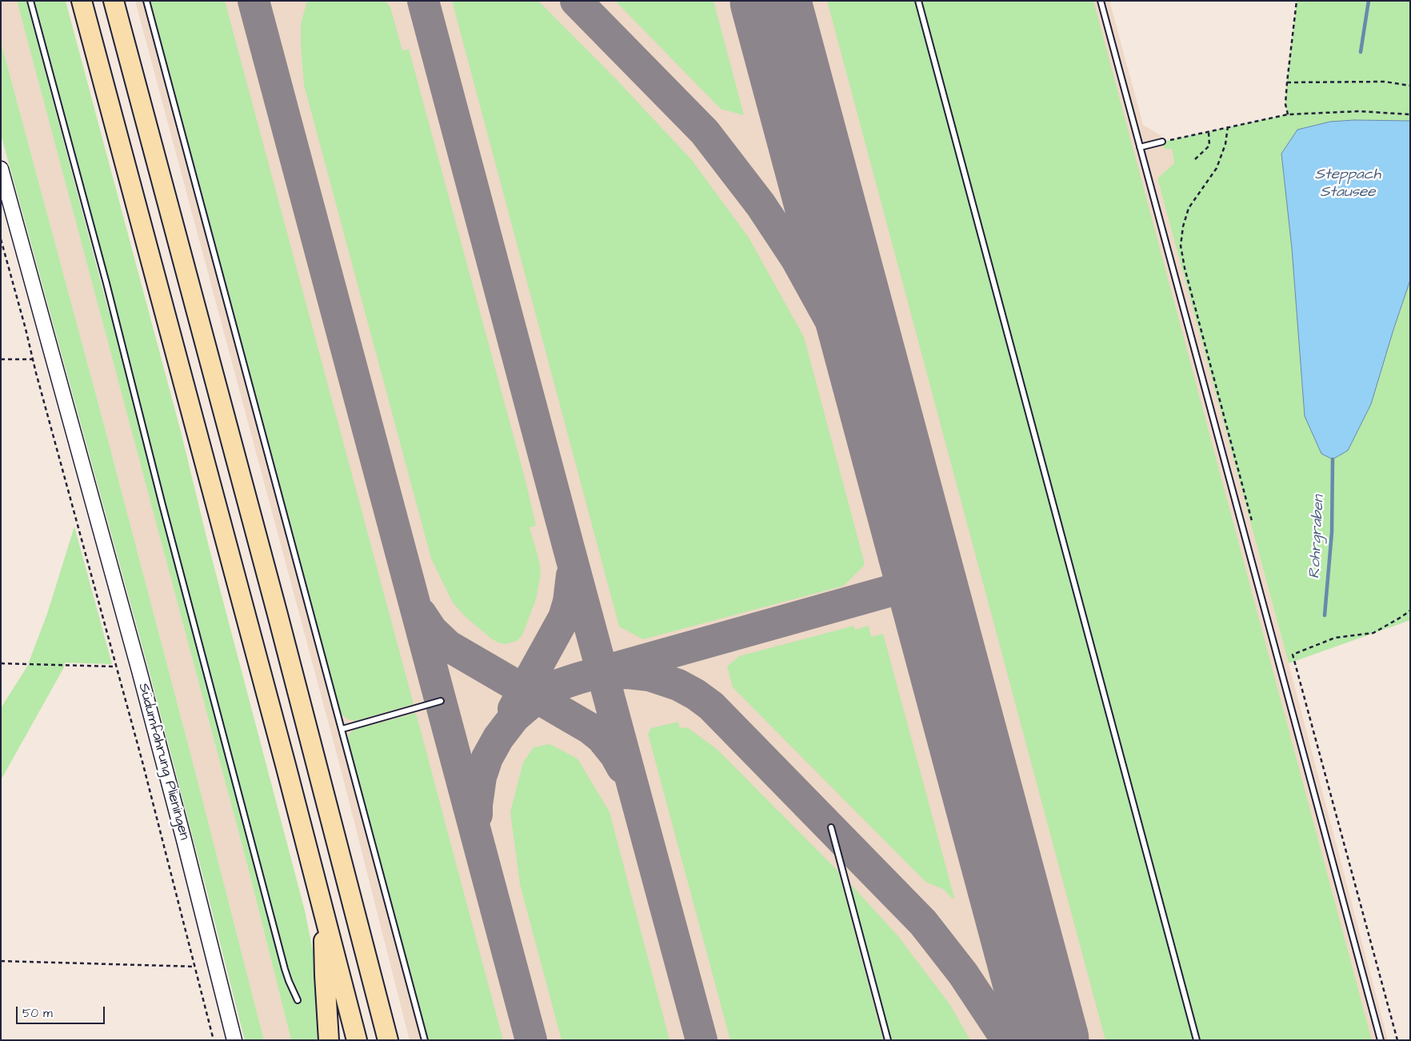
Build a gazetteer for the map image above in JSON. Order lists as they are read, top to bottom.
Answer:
{
  "streets": {
    "main road": ["Südumfahrung Plieningen"]
  },
  "water": ["Steppach Stausee", "Rohrgraben"],
  "scale_bar": "50 m"
}
